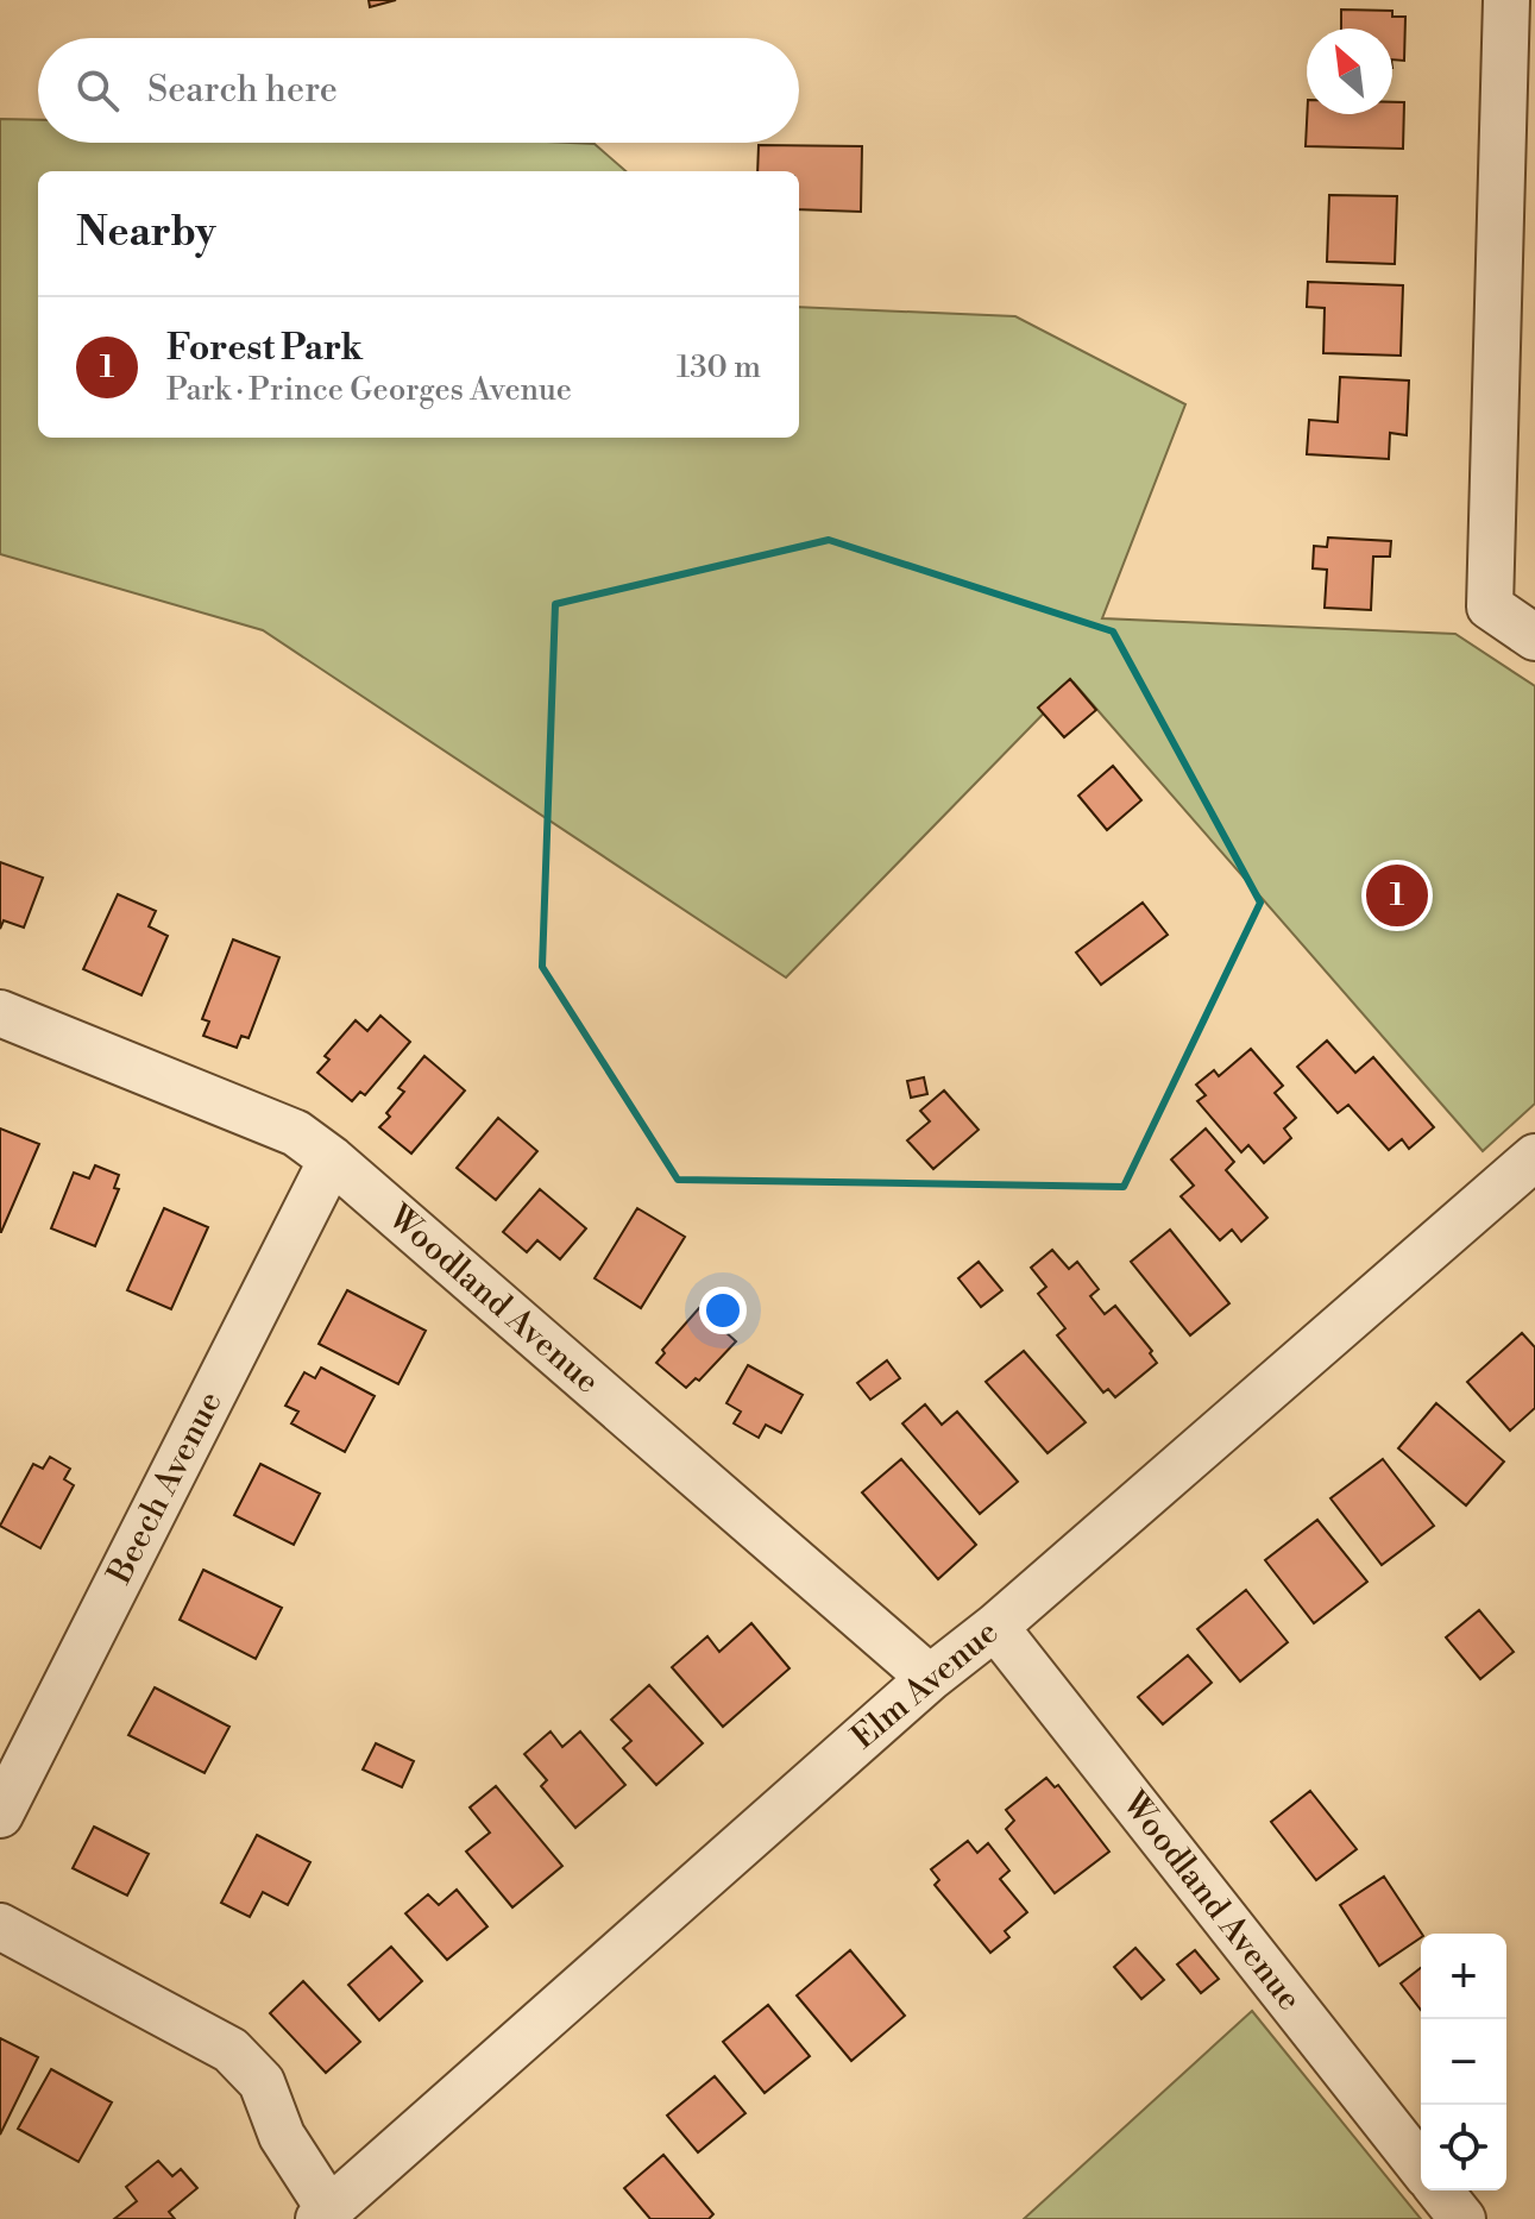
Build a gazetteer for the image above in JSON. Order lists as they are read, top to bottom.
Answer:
{
  "streets": {
    "street": ["Woodland Avenue", "Beech Avenue", "Elm Avenue"]
  },
  "crossings": [
    ["Woodland Avenue", "Beech Avenue"],
    ["Woodland Avenue", "Elm Avenue"]
  ],
  "north": "top left",
  "page": {
    "search": "Search here",
    "heading": "Nearby",
    "list": [
      {
        "mark": "1",
        "name": "Forest Park",
        "note": "Park · Prince Georges Avenue",
        "value": "130 m"
      }
    ],
    "pins": "1",
    "map_buttons": ["+", "−"]
  }
}
